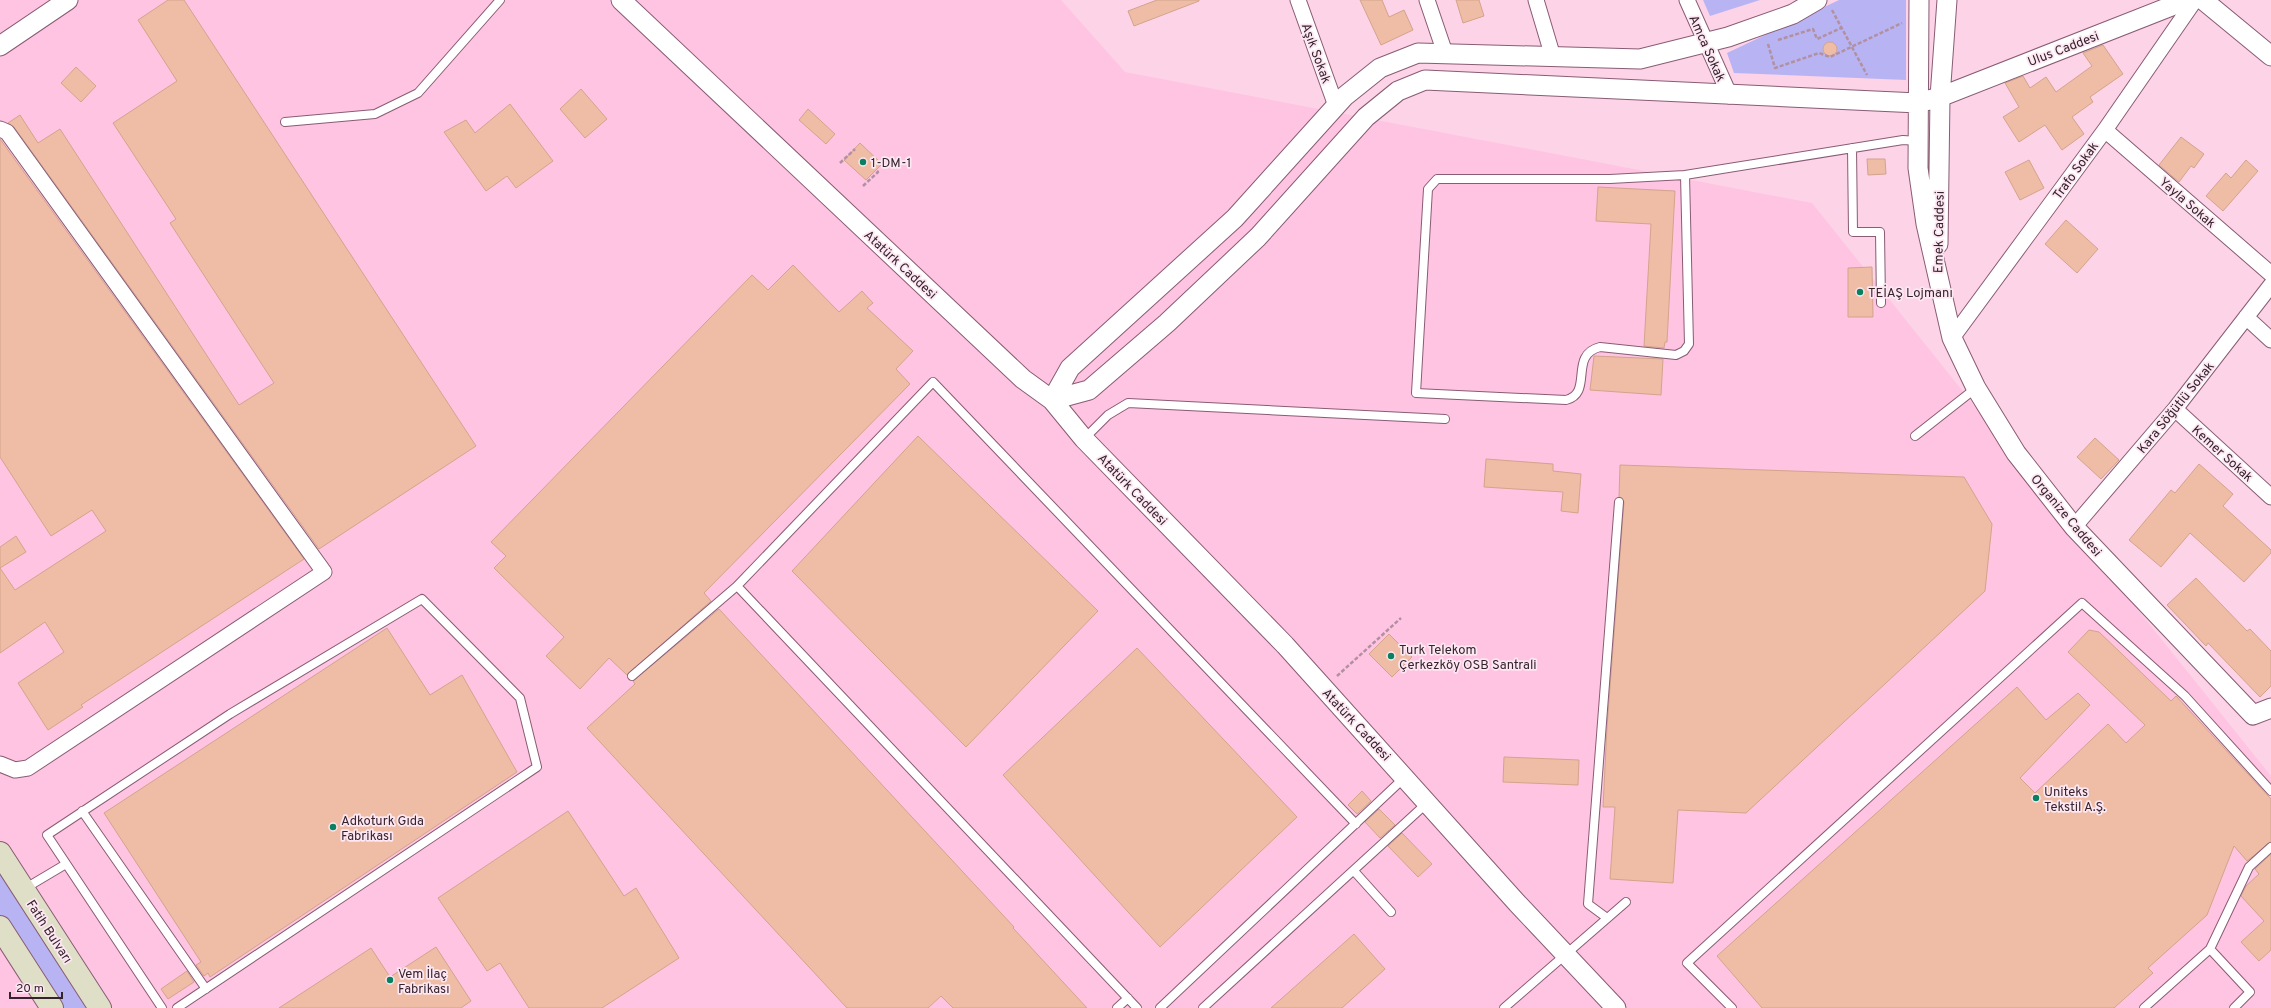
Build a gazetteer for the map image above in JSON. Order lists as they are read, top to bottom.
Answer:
{
  "streets": {
    "main road": ["Fatih Bulvarı"],
    "street": [
      "Amca Sokak",
      "Ulus Caddesi",
      "Aşık Sokak",
      "Trafo Sokak",
      "Yayla Sokak",
      "Emek Caddesi",
      "Atatürk Caddesi",
      "Kara Söğütlü Sokak",
      "Kemer Sokak",
      "Organize Caddesi"
    ]
  },
  "crossings": [
    ["Amca Sokak", "Ulus Caddesi"],
    ["Ulus Caddesi", "Emek Caddesi"],
    ["Ulus Caddesi", "Atatürk Caddesi"],
    ["Trafo Sokak", "Yayla Sokak"],
    ["Trafo Sokak", "Organize Caddesi"],
    ["Emek Caddesi", "Organize Caddesi"],
    ["Kara Söğütlü Sokak", "Kemer Sokak"],
    ["Kara Söğütlü Sokak", "Organize Caddesi"]
  ],
  "places": [
    "1-DM-1",
    "TEİAŞ Lojmanı",
    "Turk Telekom Çerkezköy OSB Santrali",
    "Uniteks Tekstil A.Ş.",
    "Adkoturk Gıda Fabrikası",
    "Vem İlaç Fabrikası"
  ],
  "scale_bar": "20 m"
}
